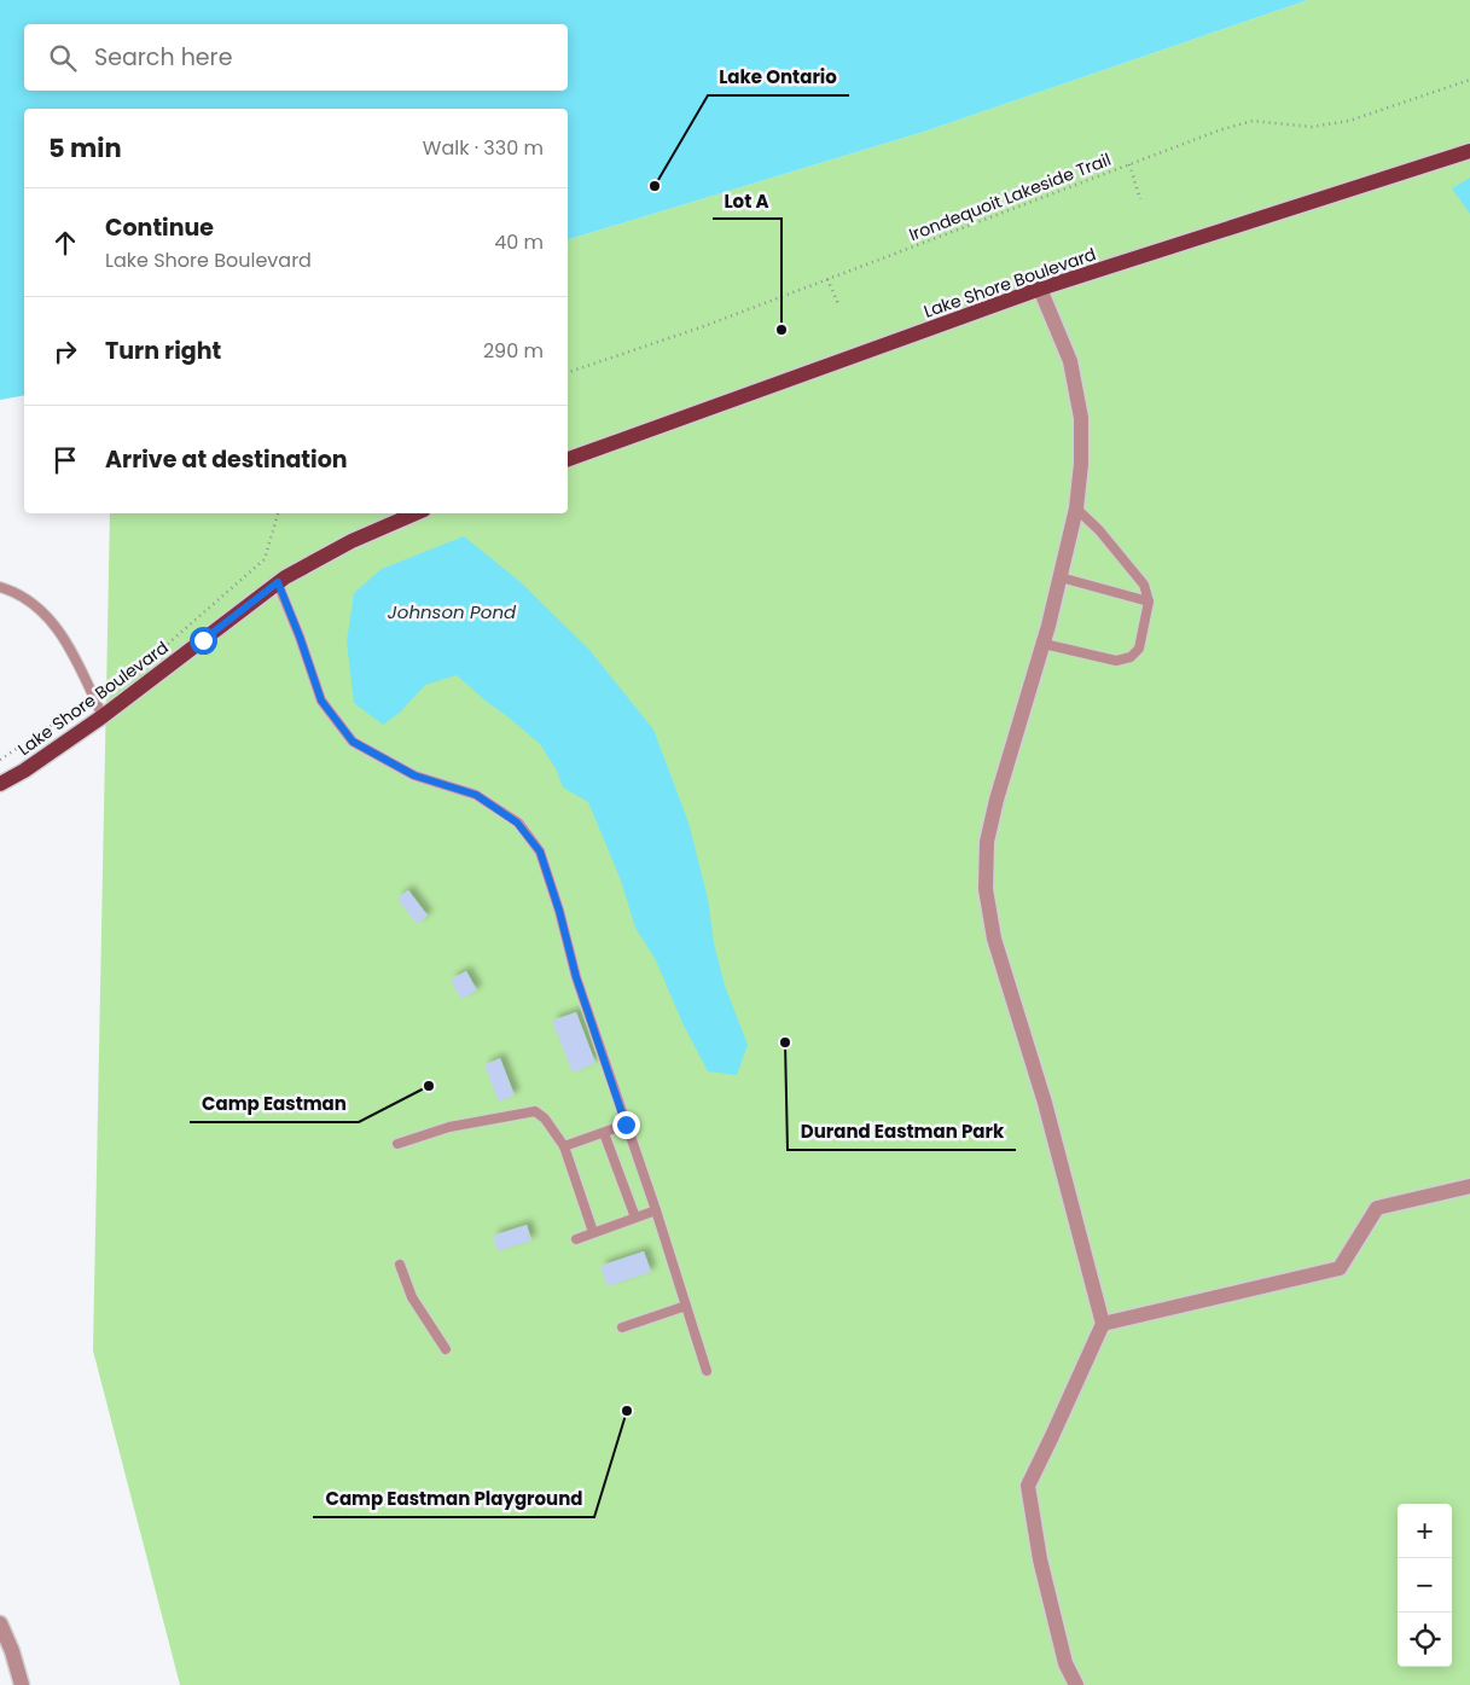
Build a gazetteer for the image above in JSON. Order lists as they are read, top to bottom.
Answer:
{
  "streets": {
    "main road": ["Lake Shore Boulevard"],
    "path": ["Irondequoit Lakeside Trail"]
  },
  "water": ["Johnson Pond"],
  "places": [
    "Lake Ontario",
    "Lot A",
    "Durand Eastman Park",
    "Camp Eastman",
    "Camp Eastman Playground"
  ],
  "page": {
    "search": "Search here",
    "heading": ["5 min", "Walk · 330 m"],
    "list": [
      ["Continue", "Lake Shore Boulevard", "40 m"],
      ["Turn right", "290 m"],
      "Arrive at destination"
    ],
    "map_buttons": ["+", "−"]
  }
}
